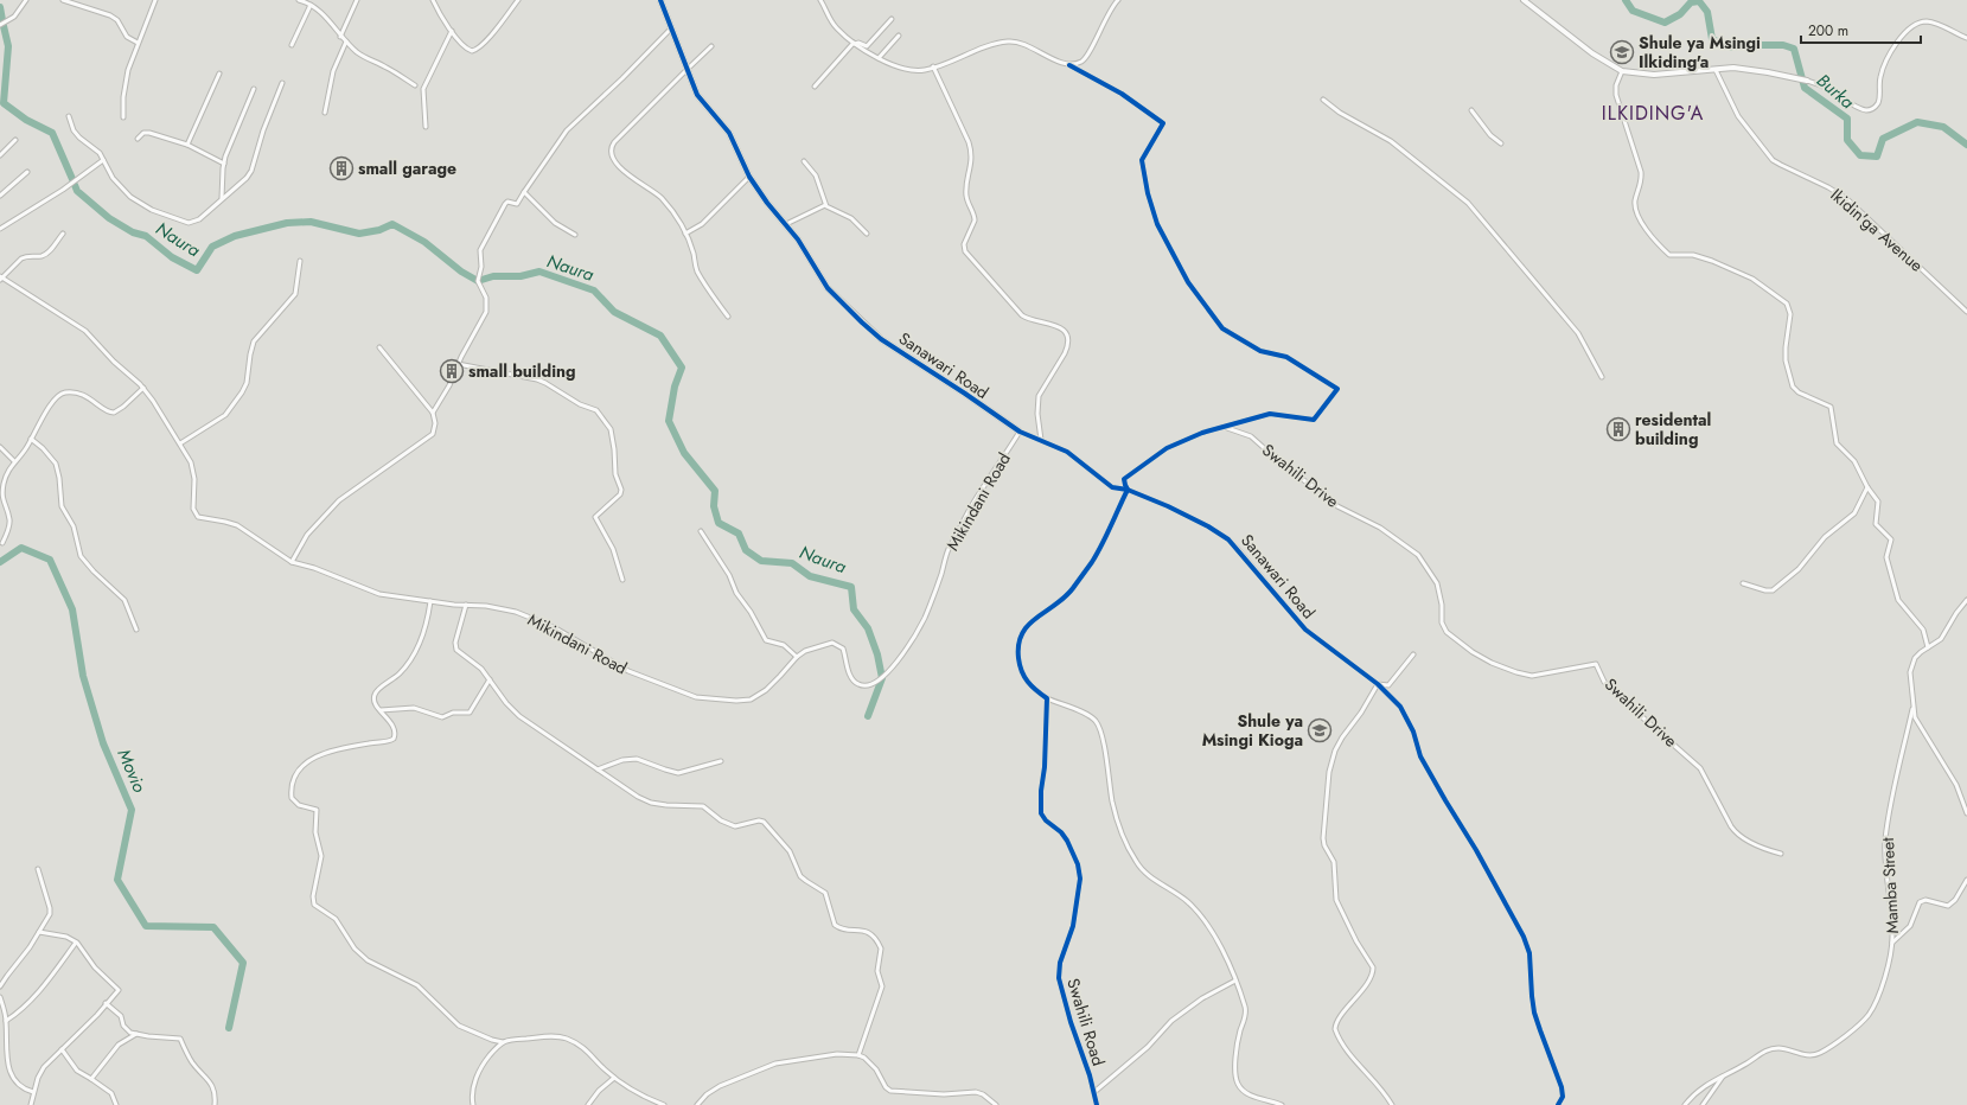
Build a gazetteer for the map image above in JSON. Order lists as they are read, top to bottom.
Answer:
{
  "streets": {
    "street": [
      "Ikidin'ga Avenue",
      "Sanawari Road",
      "Swahili Drive",
      "Mikindani Road",
      "Mamba Street",
      "Swahili Road"
    ]
  },
  "crossings": [
    ["Sanawari Road", "Mikindani Road"]
  ],
  "districts": ["ILKIDING'A"],
  "water": ["Burka", "Naura", "Movio"],
  "places": {
    "school or university": ["Shule ya Msingi Ilkiding'a", "Shule ya Msingi Kioga"],
    "building": ["small garage", "small building", "residental building"]
  },
  "scale_bar": "200 m"
}
